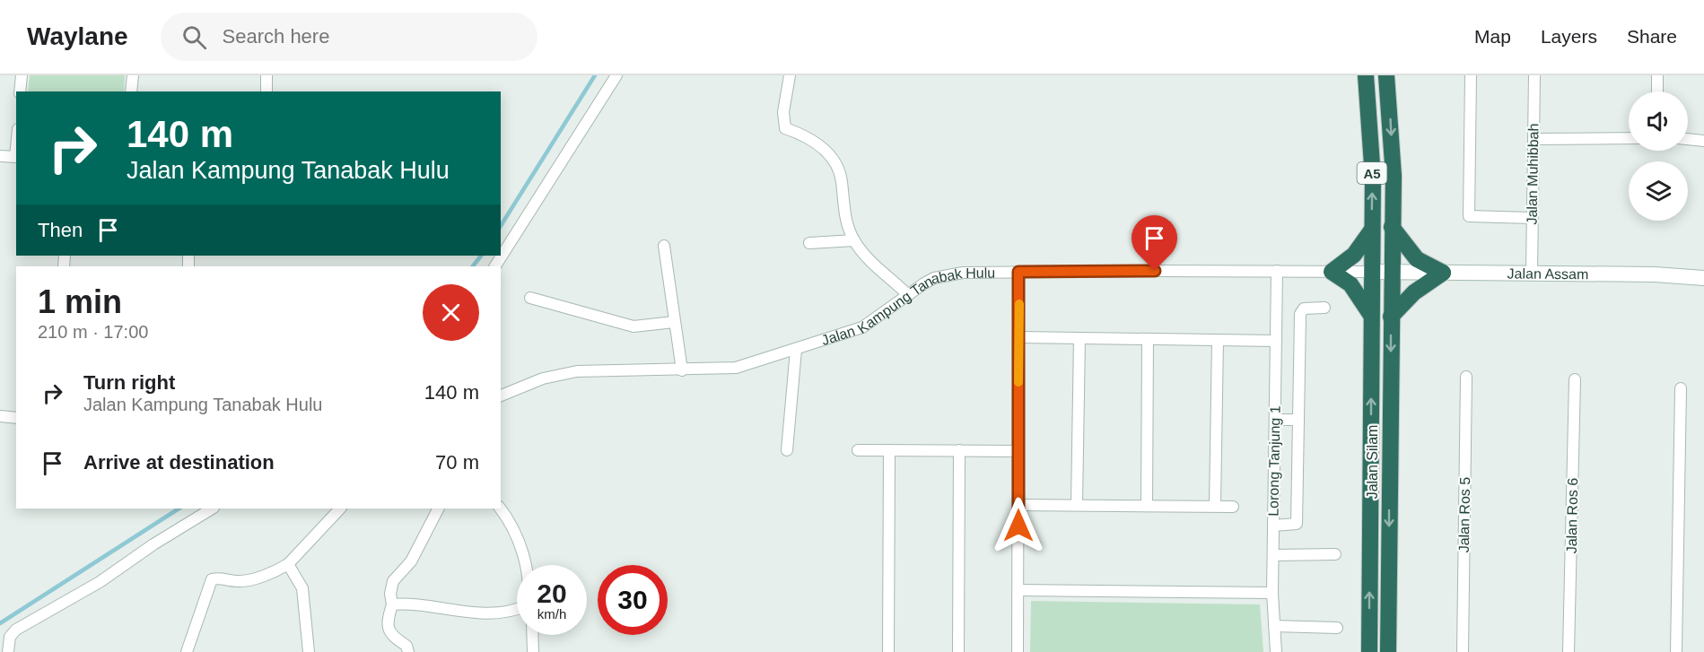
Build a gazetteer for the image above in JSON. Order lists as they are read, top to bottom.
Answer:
{
  "streets": {
    "highway": ["A5", "Jalan Silam"],
    "main road": ["Jalan Assam", "Jalan Kampung Tanabak Hulu"],
    "street": [
      "Jalan Muhibbah",
      "Lorong Tanjung 1",
      "Jalan Ros 5",
      "Jalan Ros 6"
    ]
  },
  "crossings": [
    ["A5", "Jalan Assam"],
    ["A5", "Jalan Kampung Tanabak Hulu"],
    ["A5", "Jalan Silam"],
    ["Jalan Muhibbah", "Jalan Assam"],
    ["Jalan Assam", "Jalan Kampung Tanabak Hulu"],
    ["Jalan Assam", "Jalan Silam"],
    ["Jalan Kampung Tanabak Hulu", "Lorong Tanjung 1"],
    ["Jalan Kampung Tanabak Hulu", "Jalan Silam"]
  ],
  "page": {
    "header": "Waylane",
    "search": "Search here",
    "nav": ["Map", "Layers", "Share"],
    "turn": ["140 m", "Jalan Kampung Tanabak Hulu"],
    "then": "Then",
    "heading": ["1 min", "210 m · 17:00"],
    "list": [
      {
        "name": "Turn right",
        "note": "Jalan Kampung Tanabak Hulu",
        "value": "140 m"
      },
      {
        "name": "Arrive at destination",
        "value": "70 m"
      }
    ],
    "speed": "20 km/h",
    "limit": "30"
  }
}
